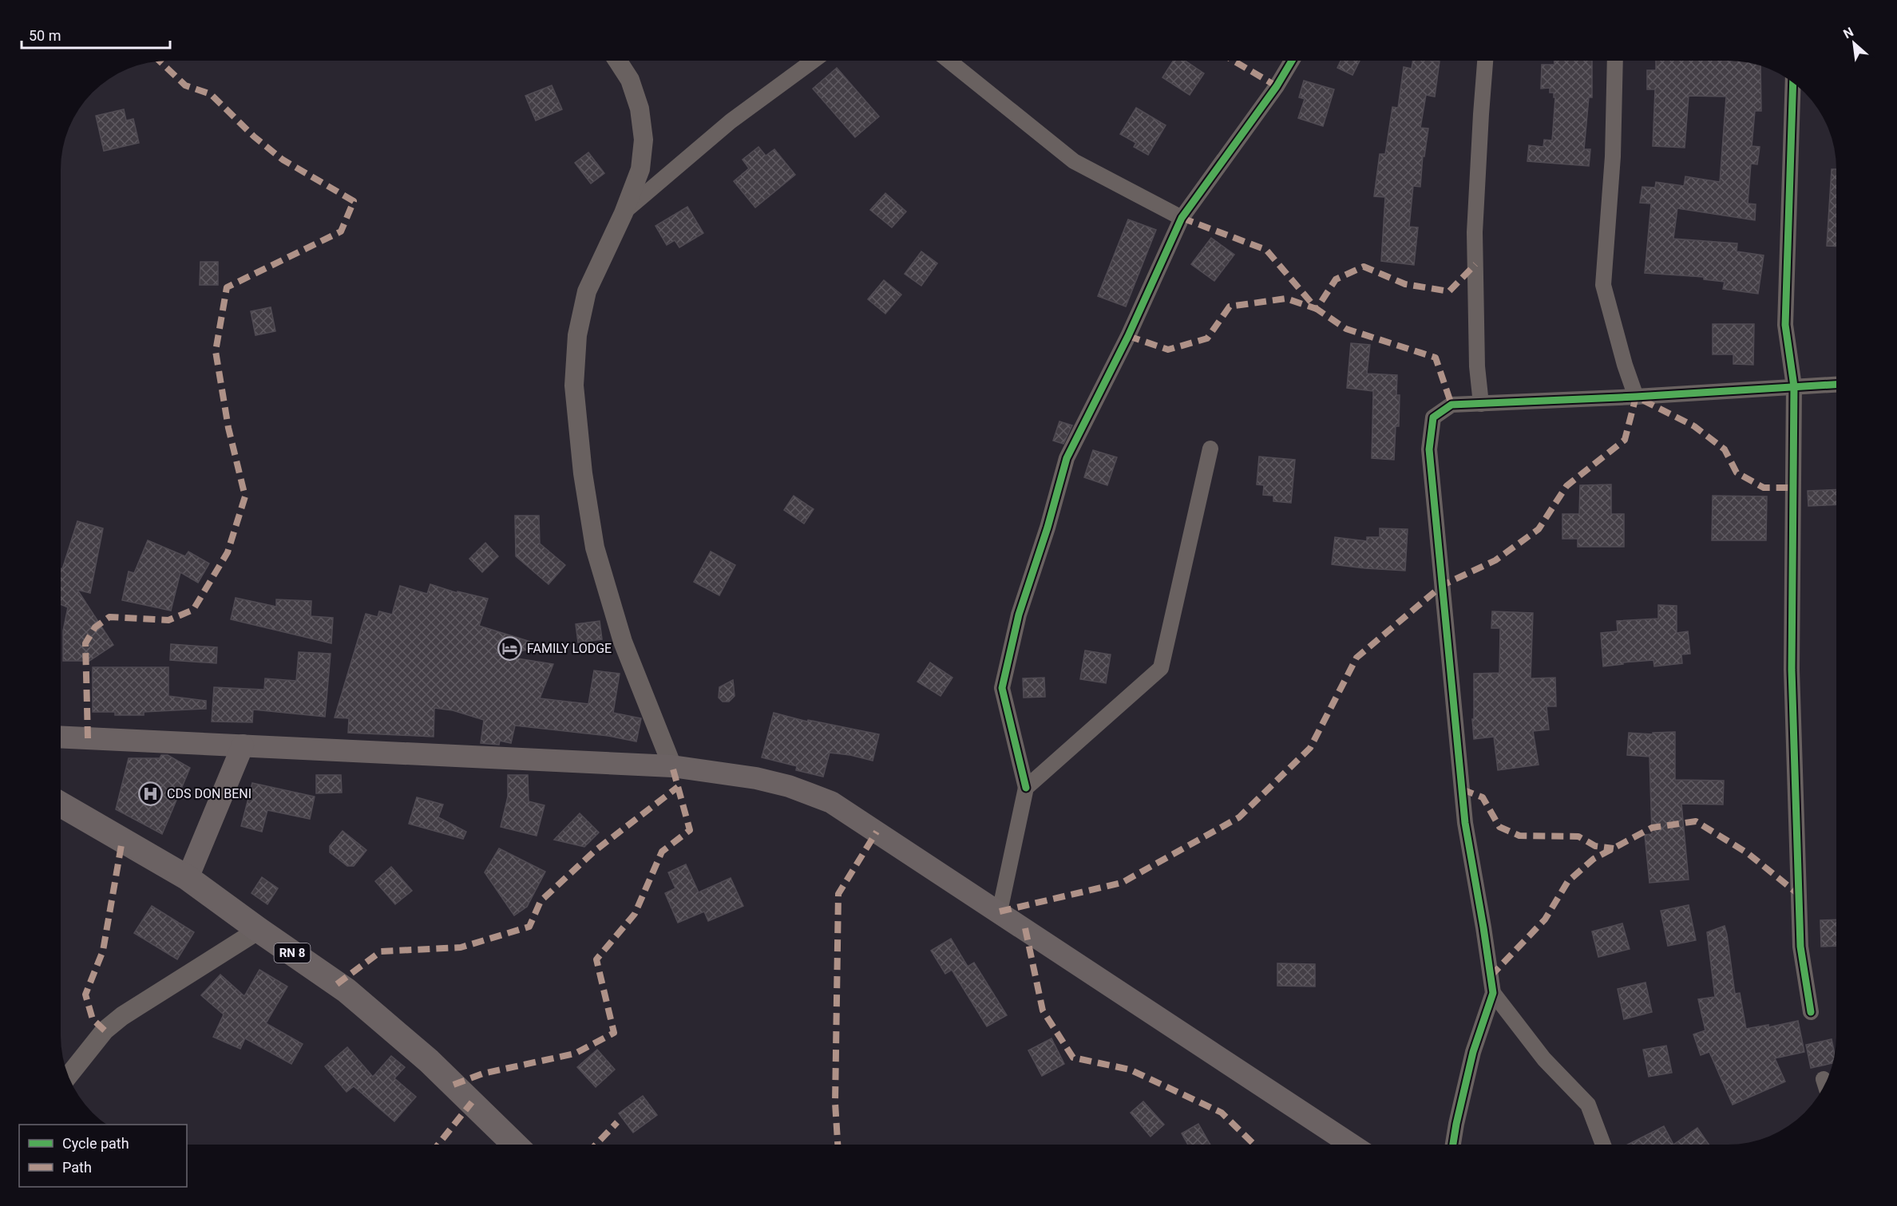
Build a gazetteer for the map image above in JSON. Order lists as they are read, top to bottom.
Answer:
{
  "streets": {
    "main road": ["RN 8"]
  },
  "places": {
    "hotel": ["FAMILY LODGE"],
    "hospital": ["CDS DON BENI"]
  },
  "legend": ["Cycle path", "Path"],
  "scale_bar": "50 m",
  "north": "top left"
}
